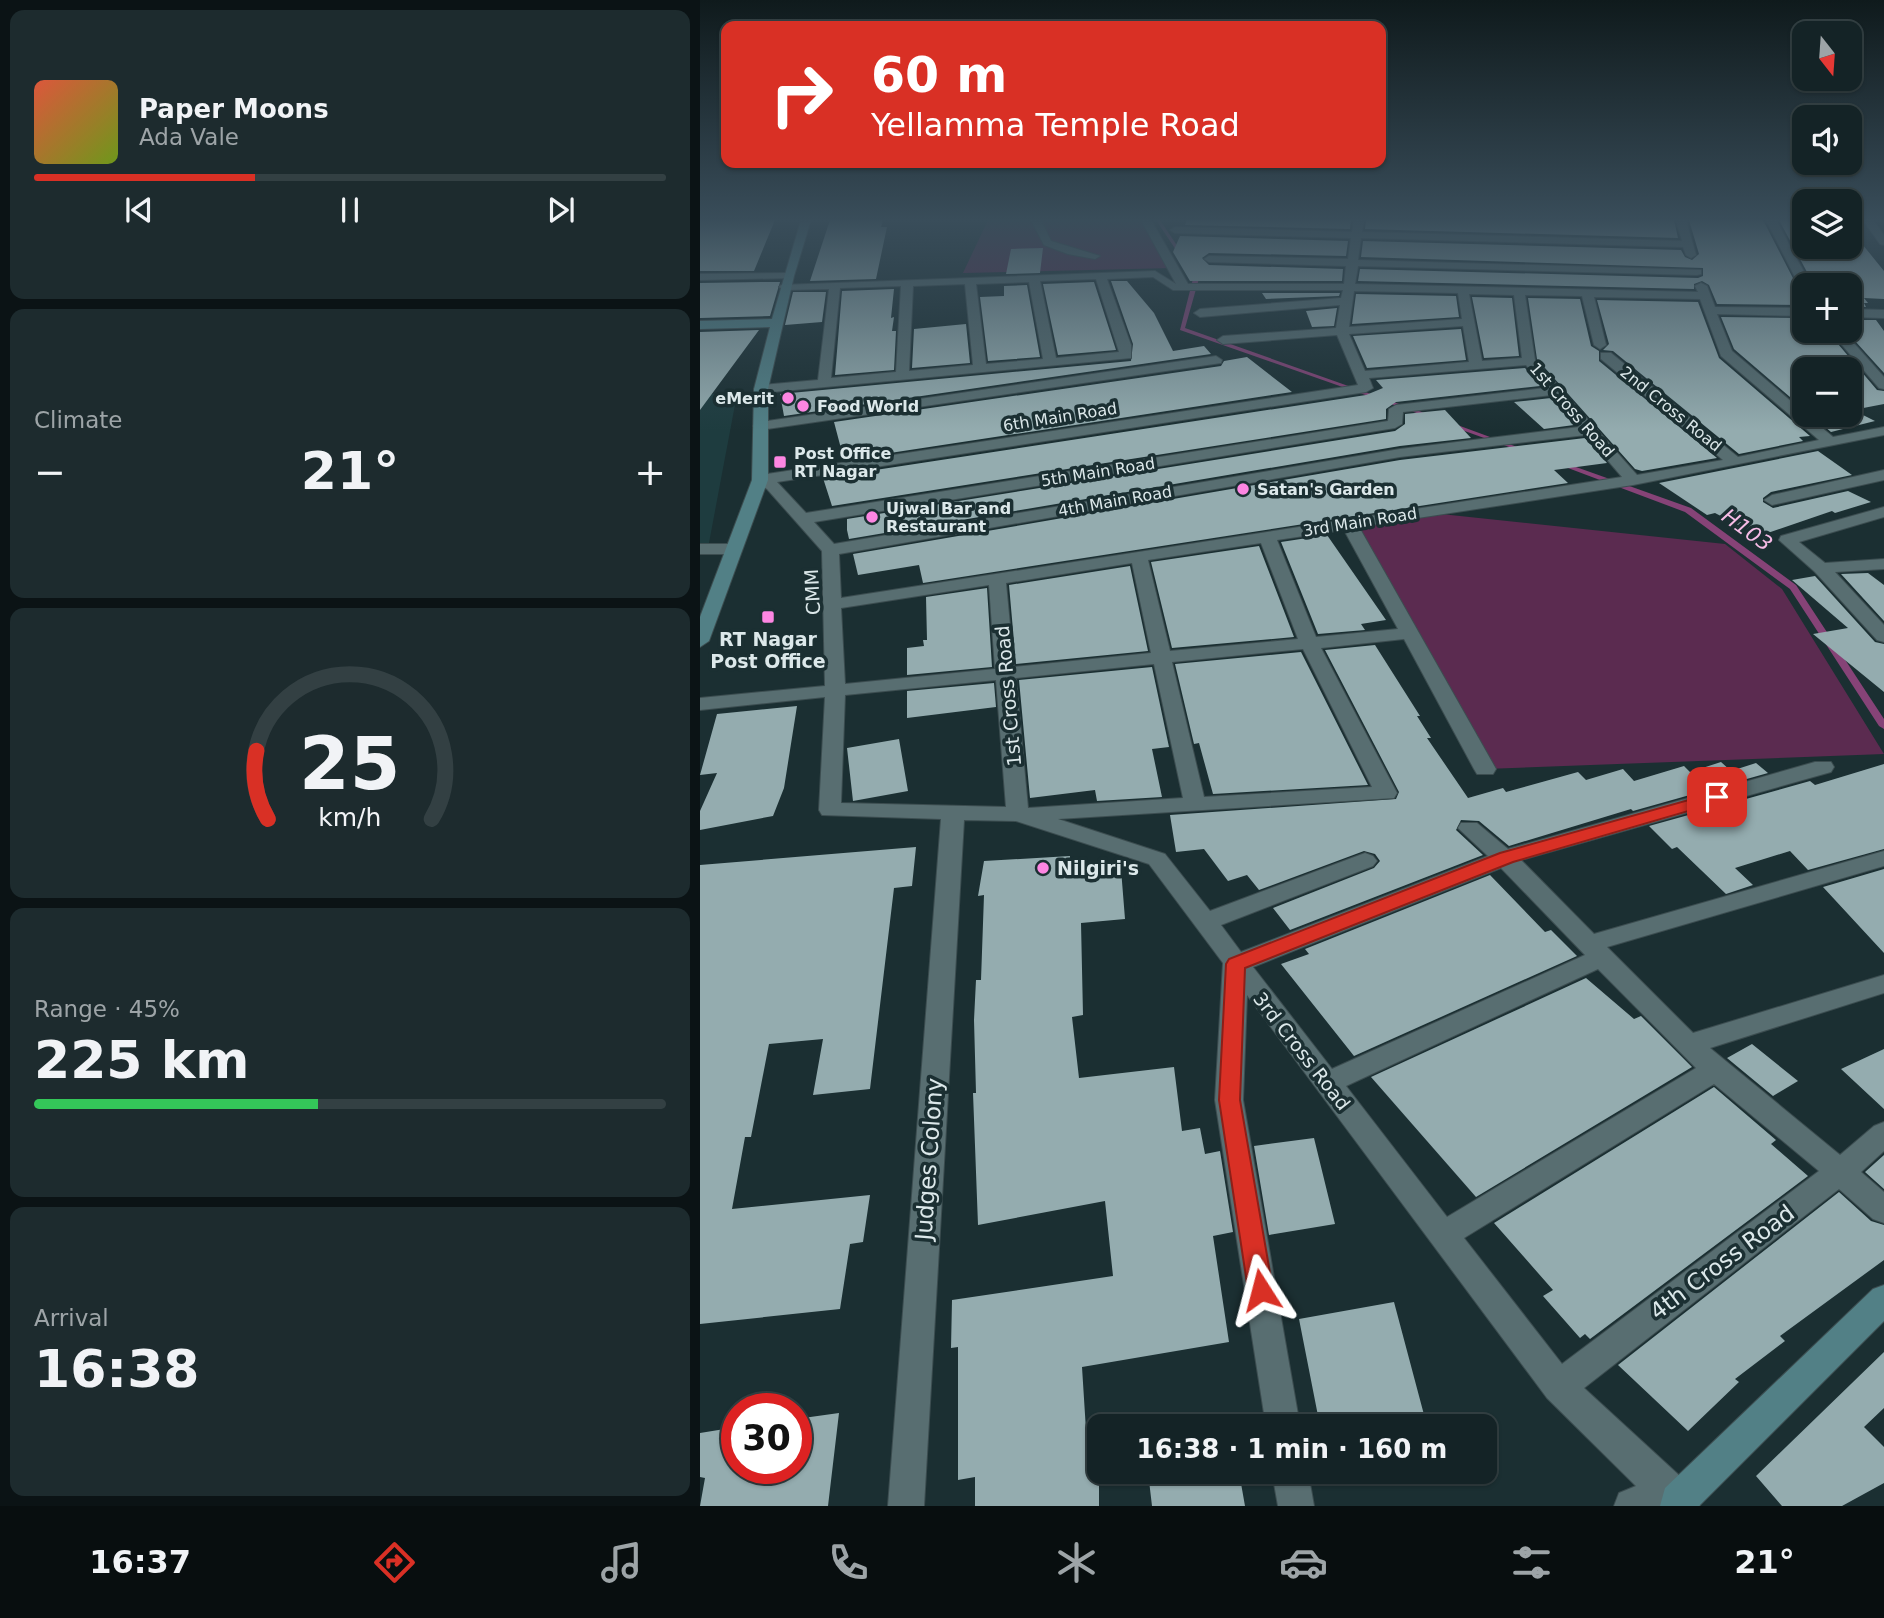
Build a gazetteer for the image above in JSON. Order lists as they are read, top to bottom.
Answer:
{
  "streets": {
    "street": [
      "2nd Cross Road",
      "1st Cross Road",
      "6th Main Road",
      "5th Main Road",
      "4th Main Road",
      "3rd Main Road",
      "CMM",
      "3rd Cross Road",
      "Judges Colony",
      "4th Cross Road"
    ]
  },
  "crossings": [
    ["2nd Cross Road", "3rd Main Road"],
    ["1st Cross Road", "6th Main Road"],
    ["1st Cross Road", "5th Main Road"],
    ["1st Cross Road", "4th Main Road"],
    ["1st Cross Road", "3rd Main Road"],
    ["1st Cross Road", "3rd Cross Road"],
    ["6th Main Road", "CMM"],
    ["5th Main Road", "CMM"],
    ["4th Main Road", "CMM"],
    ["3rd Main Road", "CMM"],
    ["CMM", "3rd Cross Road"],
    ["3rd Cross Road", "Judges Colony"],
    ["3rd Cross Road", "4th Cross Road"]
  ],
  "water": ["H103"],
  "places": {
    "other": [
      "eMerit",
      "Food World",
      "Satan's Garden",
      "Ujwal Bar and Restaurant",
      "Nilgiri's"
    ],
    "transit": ["Post Office RT Nagar", "RT Nagar Post Office"]
  },
  "north": "bottom",
  "page": {
    "map_buttons": ["+", "−"],
    "turn": ["60 m", "Yellamma Temple Road"],
    "song": ["Paper Moons", "Ada Vale"],
    "tile": [
      "Climate",
      ["Range · 45%", "225 km"],
      ["Arrival", "16:38"]
    ],
    "heat": ["−", "21°", "+"],
    "limit": "30",
    "trip": "16:38 · 1 min · 160 m",
    "tabs": ["16:37", "21°"],
    "gauge": ["25", "km/h"]
  }
}
